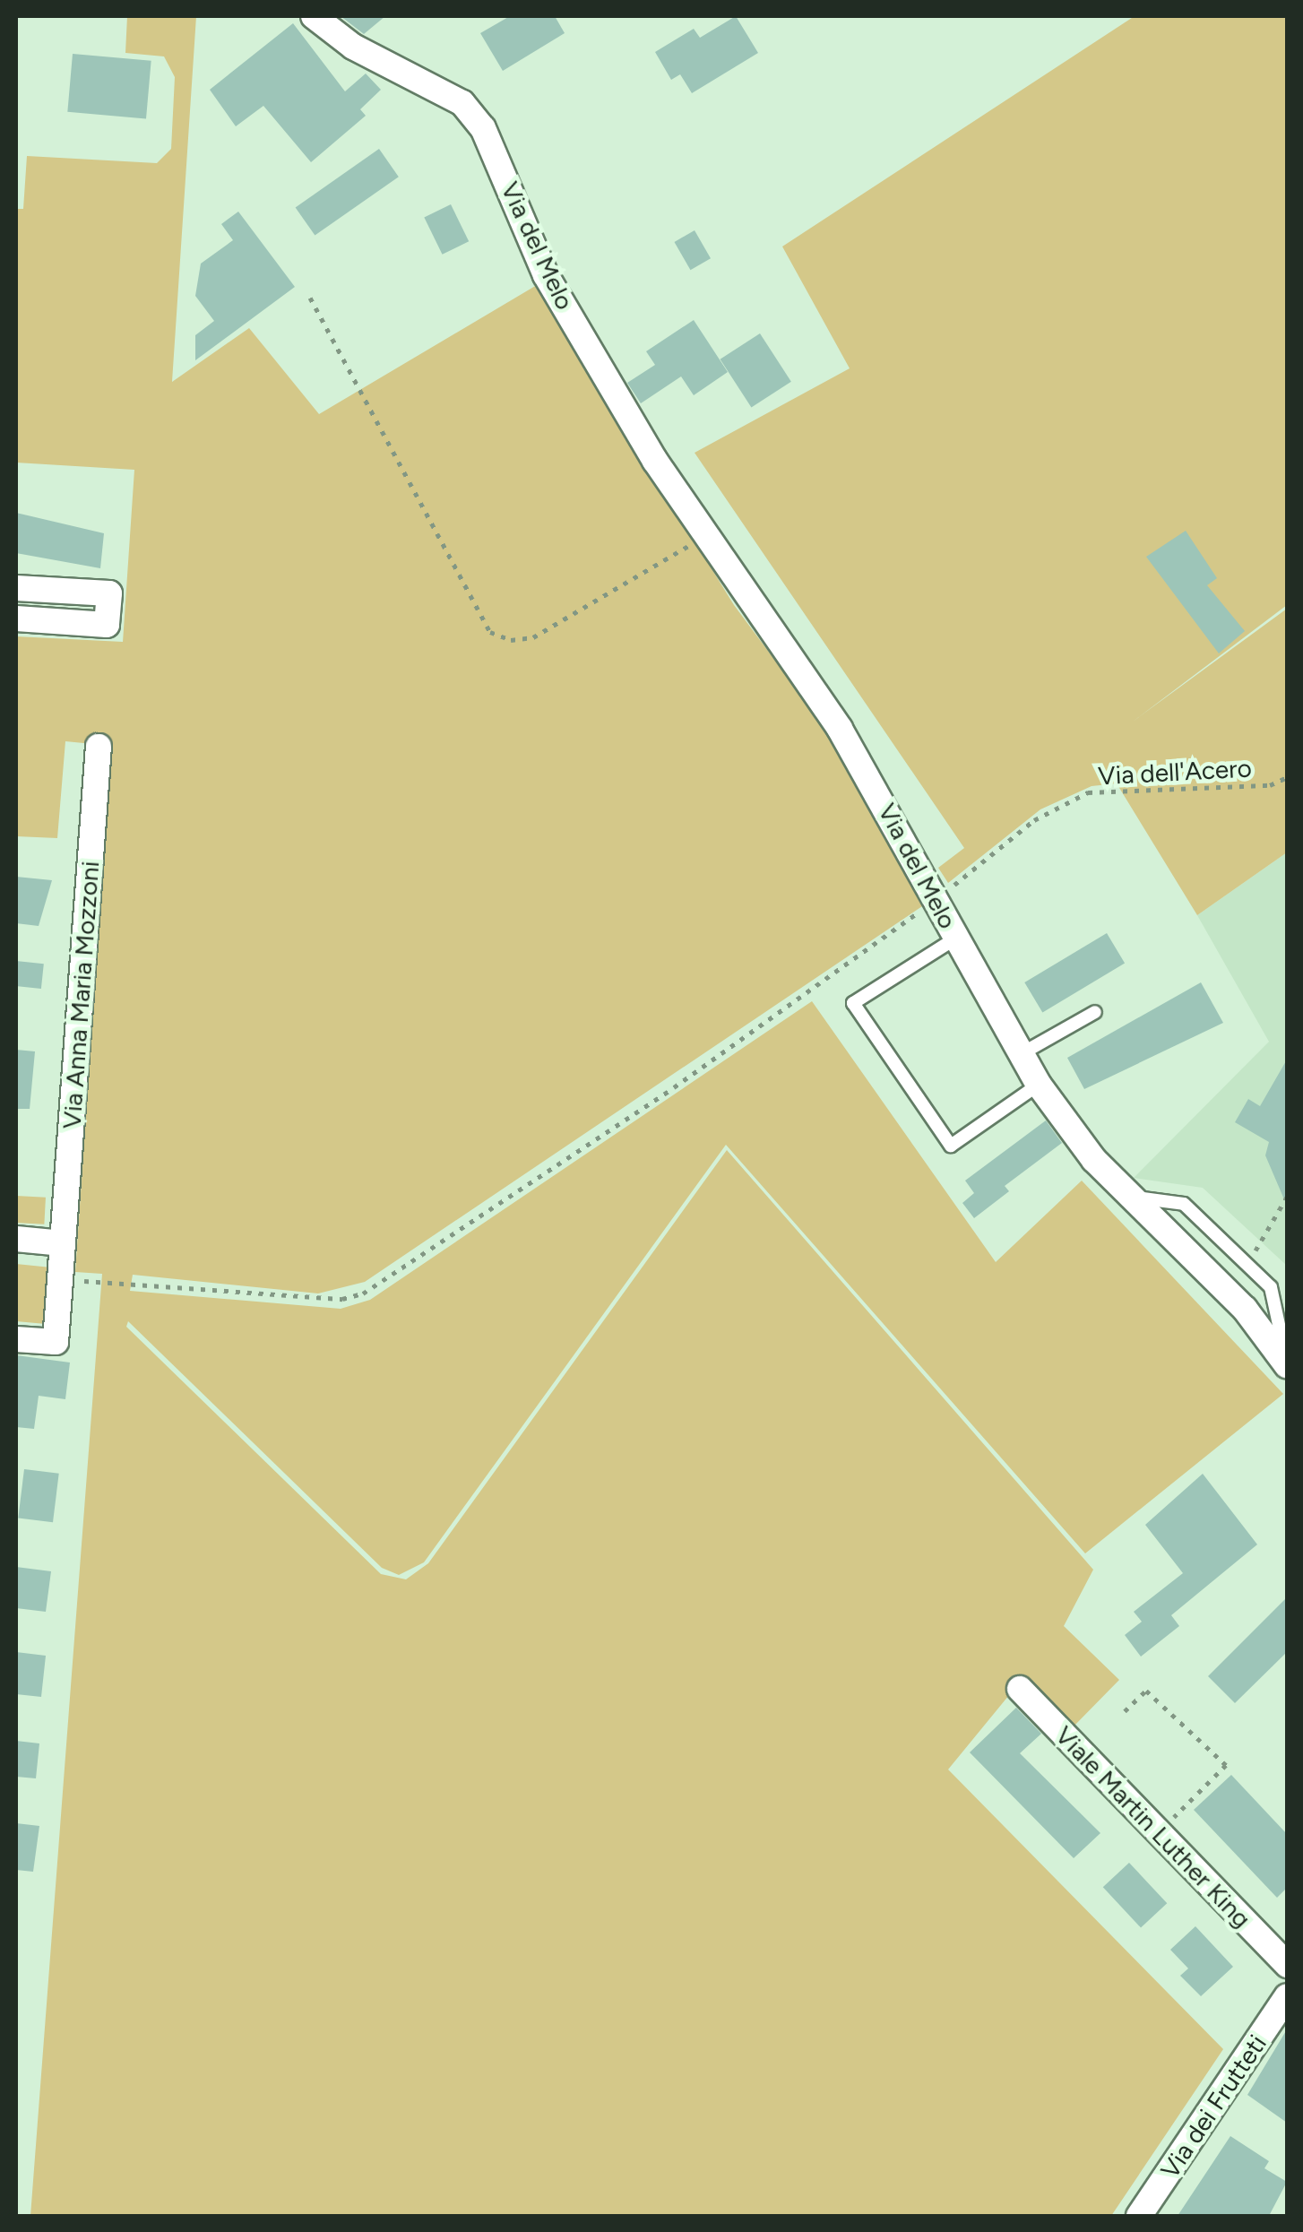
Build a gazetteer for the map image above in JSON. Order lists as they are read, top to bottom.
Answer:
{
  "streets": {
    "street": [
      "Via del Melo",
      "Via Anna Maria Mozzoni",
      "Viale Martin Luther King",
      "Via dei Frutteti"
    ],
    "path": ["Via dell'Acero"]
  },
  "crossings": [
    ["Via del Melo", "Via dell'Acero"]
  ]
}
